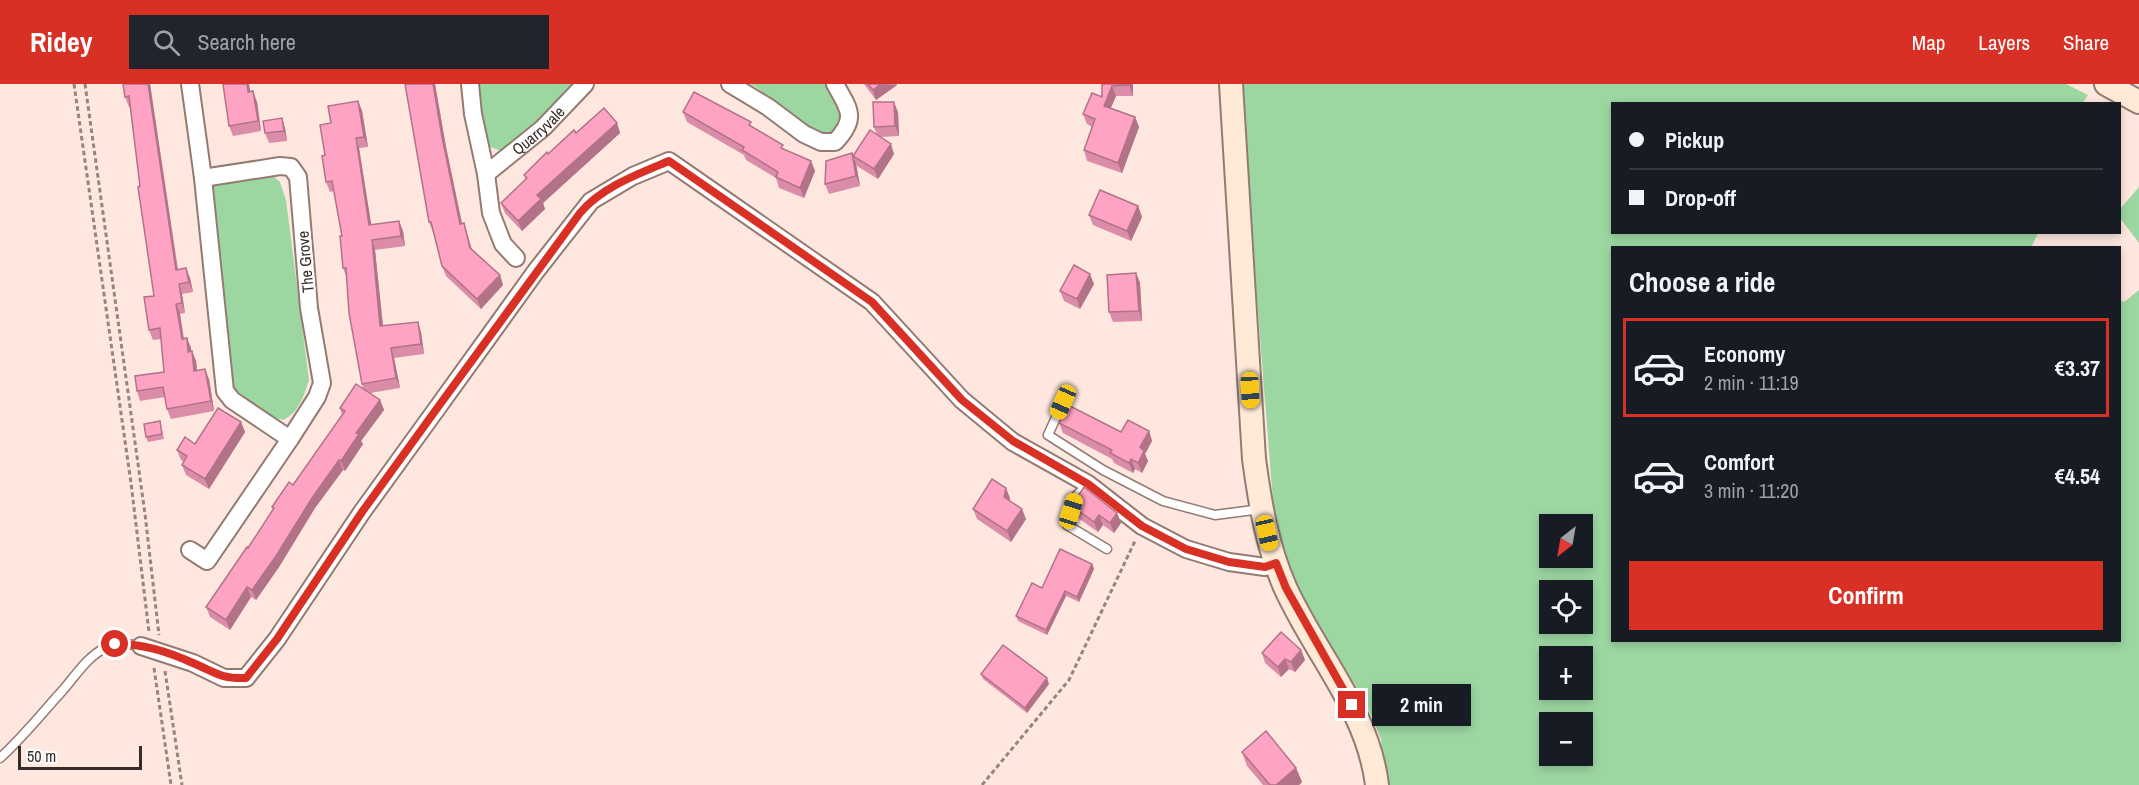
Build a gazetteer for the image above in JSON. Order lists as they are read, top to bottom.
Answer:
{
  "streets": {
    "street": ["Quarryvale", "The Grove"]
  },
  "scale_bar": "50 m",
  "north": "bottom left",
  "page": {
    "header": "Ridey",
    "search": "Search here",
    "nav": ["Map", "Layers", "Share"],
    "banner": ["Pickup", "Drop-off"],
    "heading": "Choose a ride",
    "list": [
      {
        "name": "Economy",
        "note": "2 min · 11:19",
        "value": "€3.37"
      },
      {
        "name": "Comfort",
        "note": "3 min · 11:20",
        "value": "€4.54"
      }
    ],
    "map_buttons": ["+", "−"],
    "buttons": "Confirm",
    "bubble": "2 min",
    "scale": "50 m"
  }
}
